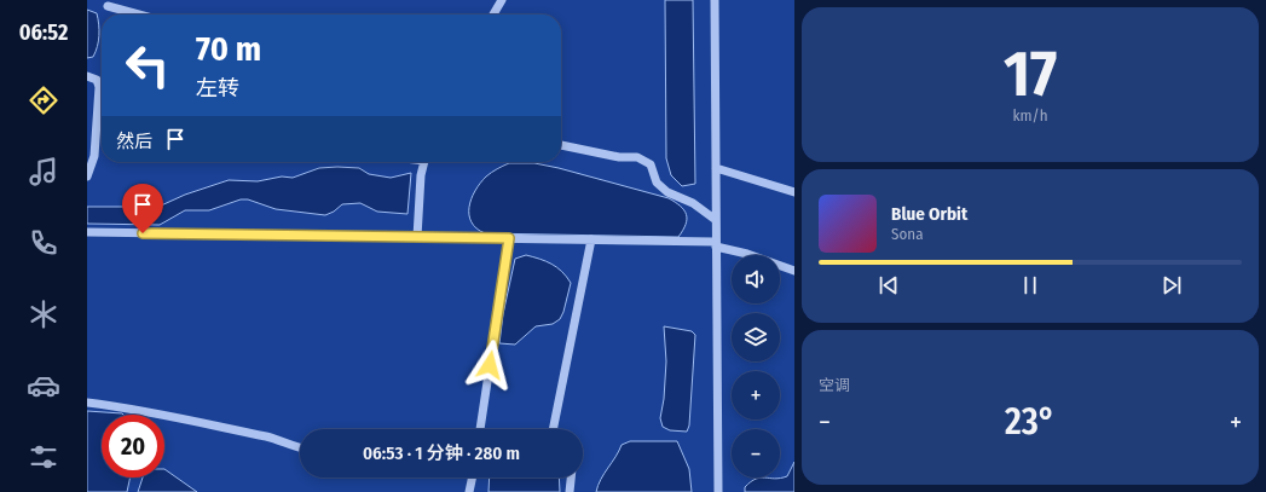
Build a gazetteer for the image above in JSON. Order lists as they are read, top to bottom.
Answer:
{
  "page": {
    "tabs": "06:52",
    "tile": [
      ["17", "km/h"],
      "空调"
    ],
    "turn": ["70 m", "左转"],
    "then": "然后",
    "song": ["Blue Orbit", "Sona"],
    "map_buttons": ["+", "−"],
    "heat": ["−", "23°", "+"],
    "limit": "20",
    "trip": "06:53 · 1 分钟 · 280 m"
  }
}
